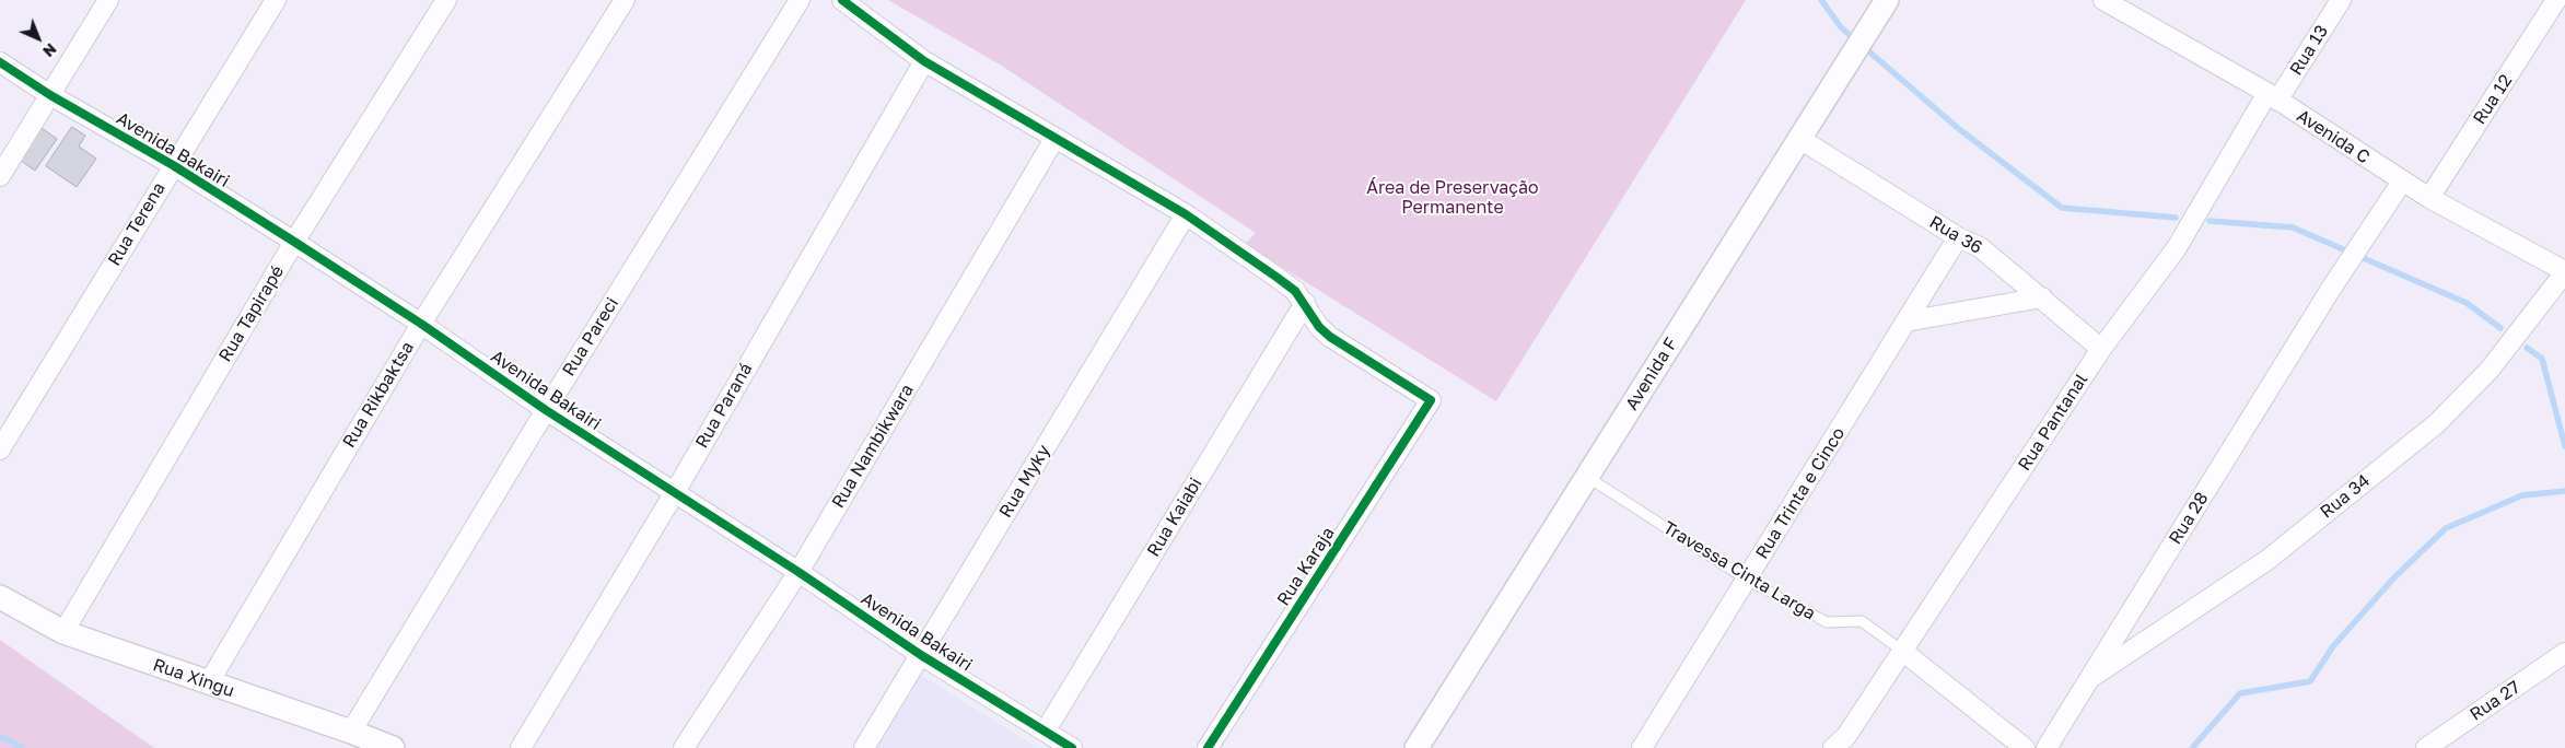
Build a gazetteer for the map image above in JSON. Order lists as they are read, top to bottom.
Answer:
{
  "streets": {
    "street": [
      "Rua 13",
      "Rua 12",
      "Avenida C",
      "Avenida Bakairi",
      "Rua Terena",
      "Rua 36",
      "Rua Tapirapé",
      "Rua Pareci",
      "Avenida F",
      "Rua Rikbaktsa",
      "Rua Paraná",
      "Rua Pantanal",
      "Rua Nambikwara",
      "Rua Myky",
      "Rua Trinta e Cinco",
      "Rua 34",
      "Rua Kaiabi",
      "Rua 28",
      "Rua Karaja",
      "Travessa Cinta Larga",
      "Rua Xingu",
      "Rua 27"
    ]
  },
  "crossings": [
    ["Rua 13", "Avenida C"],
    ["Rua 13", "Rua Pantanal"],
    ["Rua 12", "Avenida C"],
    ["Avenida C", "Rua Pantanal"],
    ["Avenida C", "Rua 34"],
    ["Avenida C", "Rua 28"],
    ["Avenida Bakairi", "Rua Terena"],
    ["Avenida Bakairi", "Rua Tapirapé"],
    ["Avenida Bakairi", "Rua Pareci"],
    ["Avenida Bakairi", "Rua Rikbaktsa"],
    ["Avenida Bakairi", "Rua Paraná"],
    ["Avenida Bakairi", "Rua Nambikwara"],
    ["Avenida Bakairi", "Rua Myky"],
    ["Avenida Bakairi", "Rua Kaiabi"],
    ["Rua 36", "Avenida F"],
    ["Rua 36", "Rua Pantanal"],
    ["Rua 36", "Rua Trinta e Cinco"],
    ["Rua Tapirapé", "Rua Xingu"],
    ["Rua Pareci", "Rua Xingu"],
    ["Avenida F", "Travessa Cinta Larga"],
    ["Rua Rikbaktsa", "Rua Xingu"],
    ["Rua Pantanal", "Travessa Cinta Larga"],
    ["Rua Trinta e Cinco", "Travessa Cinta Larga"],
    ["Rua 34", "Rua 28"],
    ["Rua Kaiabi", "Rua Karaja"]
  ],
  "parks": ["Área de Preservação Permanente"],
  "north": "bottom right"
}
